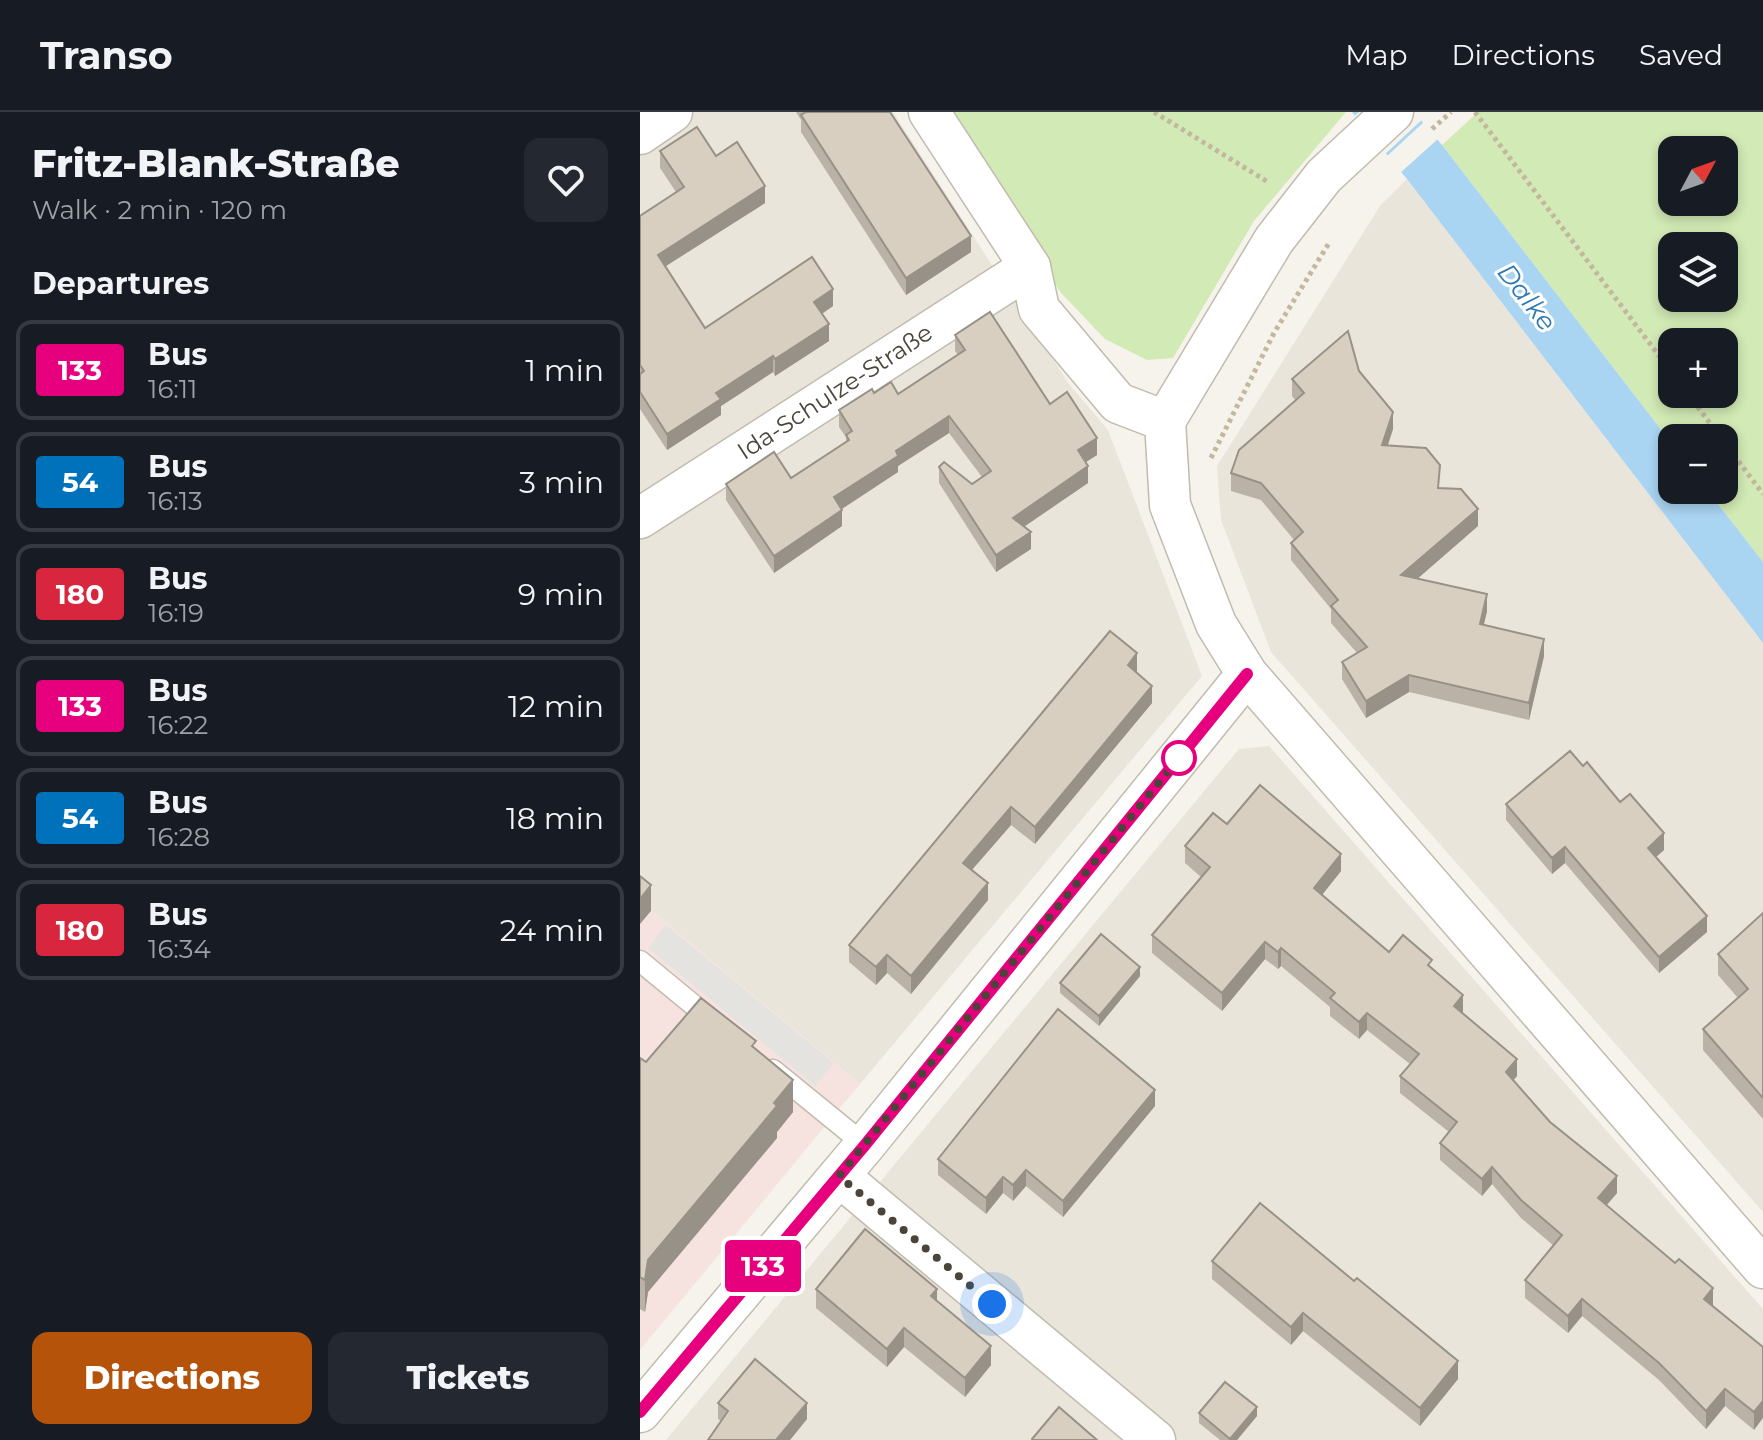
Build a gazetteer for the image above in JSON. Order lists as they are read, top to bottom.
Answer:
{
  "streets": {
    "street": ["Ida-Schulze-Straße"]
  },
  "water": ["Dalke"],
  "lines": ["bus line 133"],
  "north": "top right",
  "page": {
    "header": "Transo",
    "nav": ["Map", "Directions", "Saved"],
    "heading": [
      ["Fritz-Blank-Straße", "Walk · 2 min · 120 m"],
      "Departures"
    ],
    "on_map": "133",
    "map_buttons": ["+", "−"],
    "list": [
      {
        "mark": "133",
        "name": "Bus",
        "note": "16:11",
        "value": "1 min"
      },
      {
        "mark": "54",
        "name": "Bus",
        "note": "16:13",
        "value": "3 min"
      },
      {
        "mark": "180",
        "name": "Bus",
        "note": "16:19",
        "value": "9 min"
      },
      {
        "mark": "133",
        "name": "Bus",
        "note": "16:22",
        "value": "12 min"
      },
      {
        "mark": "54",
        "name": "Bus",
        "note": "16:28",
        "value": "18 min"
      },
      {
        "mark": "180",
        "name": "Bus",
        "note": "16:34",
        "value": "24 min"
      }
    ],
    "buttons": ["Directions", "Tickets"]
  }
}
